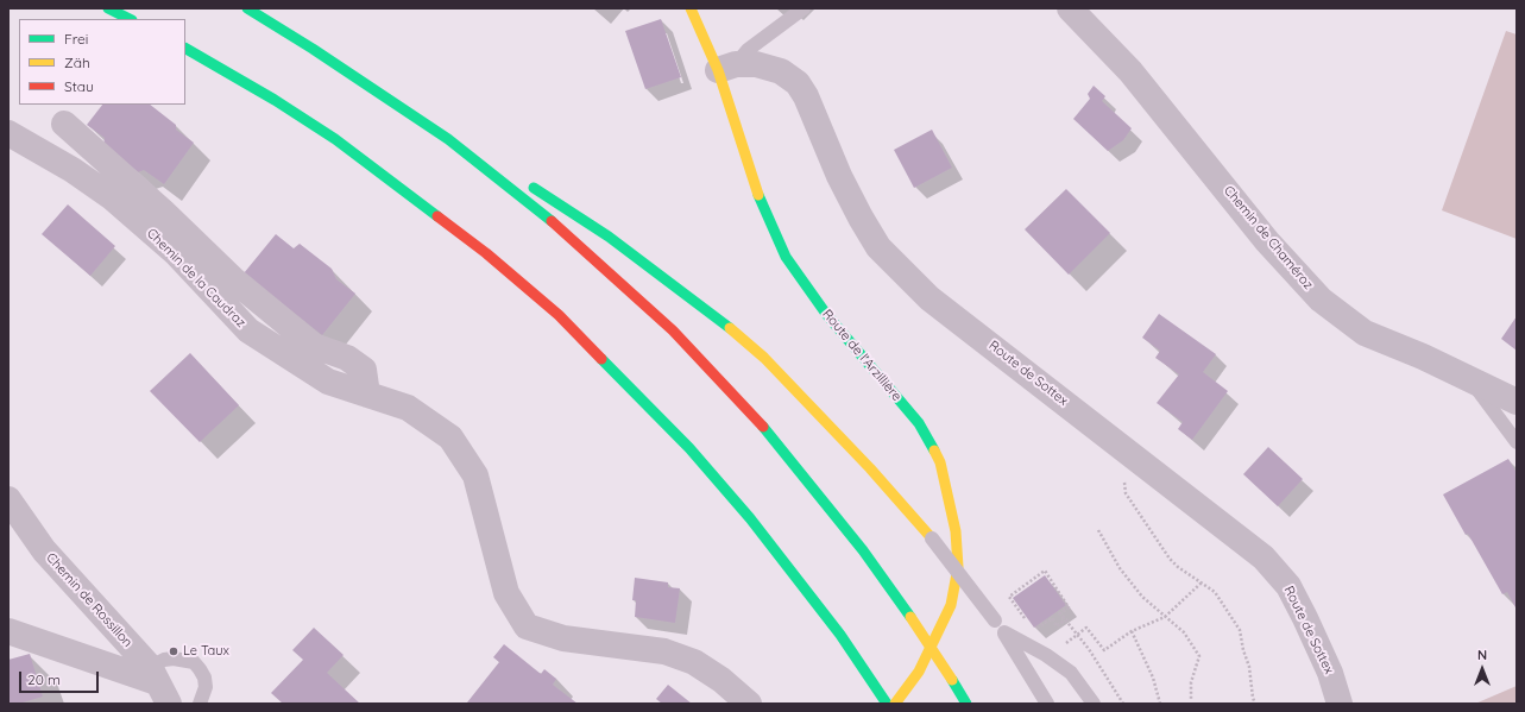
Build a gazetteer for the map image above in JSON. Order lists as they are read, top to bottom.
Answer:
{
  "streets": {
    "main road": ["Route de l'Arzillière"],
    "street": [
      "Chemin de Chaméroz",
      "Chemin de la Caudraz",
      "Route de Sottex",
      "Chemin de Rossillon"
    ]
  },
  "crossings": [
    ["Route de l'Arzillière", "Route de Sottex"]
  ],
  "places": ["Le Taux"],
  "legend": ["Frei", "Zäh", "Stau"],
  "scale_bar": "20 m",
  "north": "top"
}
